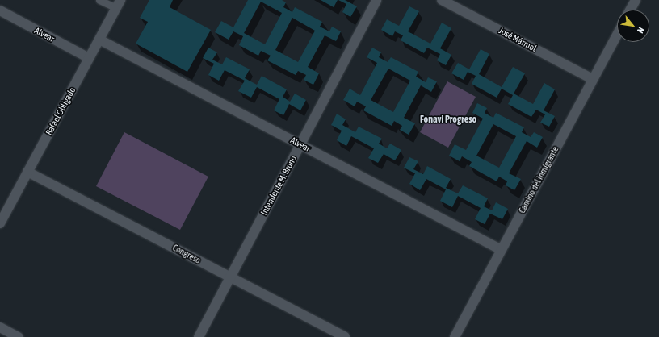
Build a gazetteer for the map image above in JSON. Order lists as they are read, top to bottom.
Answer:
{
  "streets": {
    "street": [
      "Alvear",
      "José Mármol",
      "Rafael Obligado",
      "Camino del Inmigrante",
      "Intendente M. Bruno",
      "Congreso"
    ]
  },
  "crossings": [
    ["Alvear", "Rafael Obligado"],
    ["Alvear", "Camino del Inmigrante"],
    ["Alvear", "Intendente M. Bruno"],
    ["José Mármol", "Camino del Inmigrante"],
    ["Rafael Obligado", "Congreso"],
    ["Intendente M. Bruno", "Congreso"]
  ],
  "districts": ["Fonavi Progreso"],
  "north": "bottom right"
}
